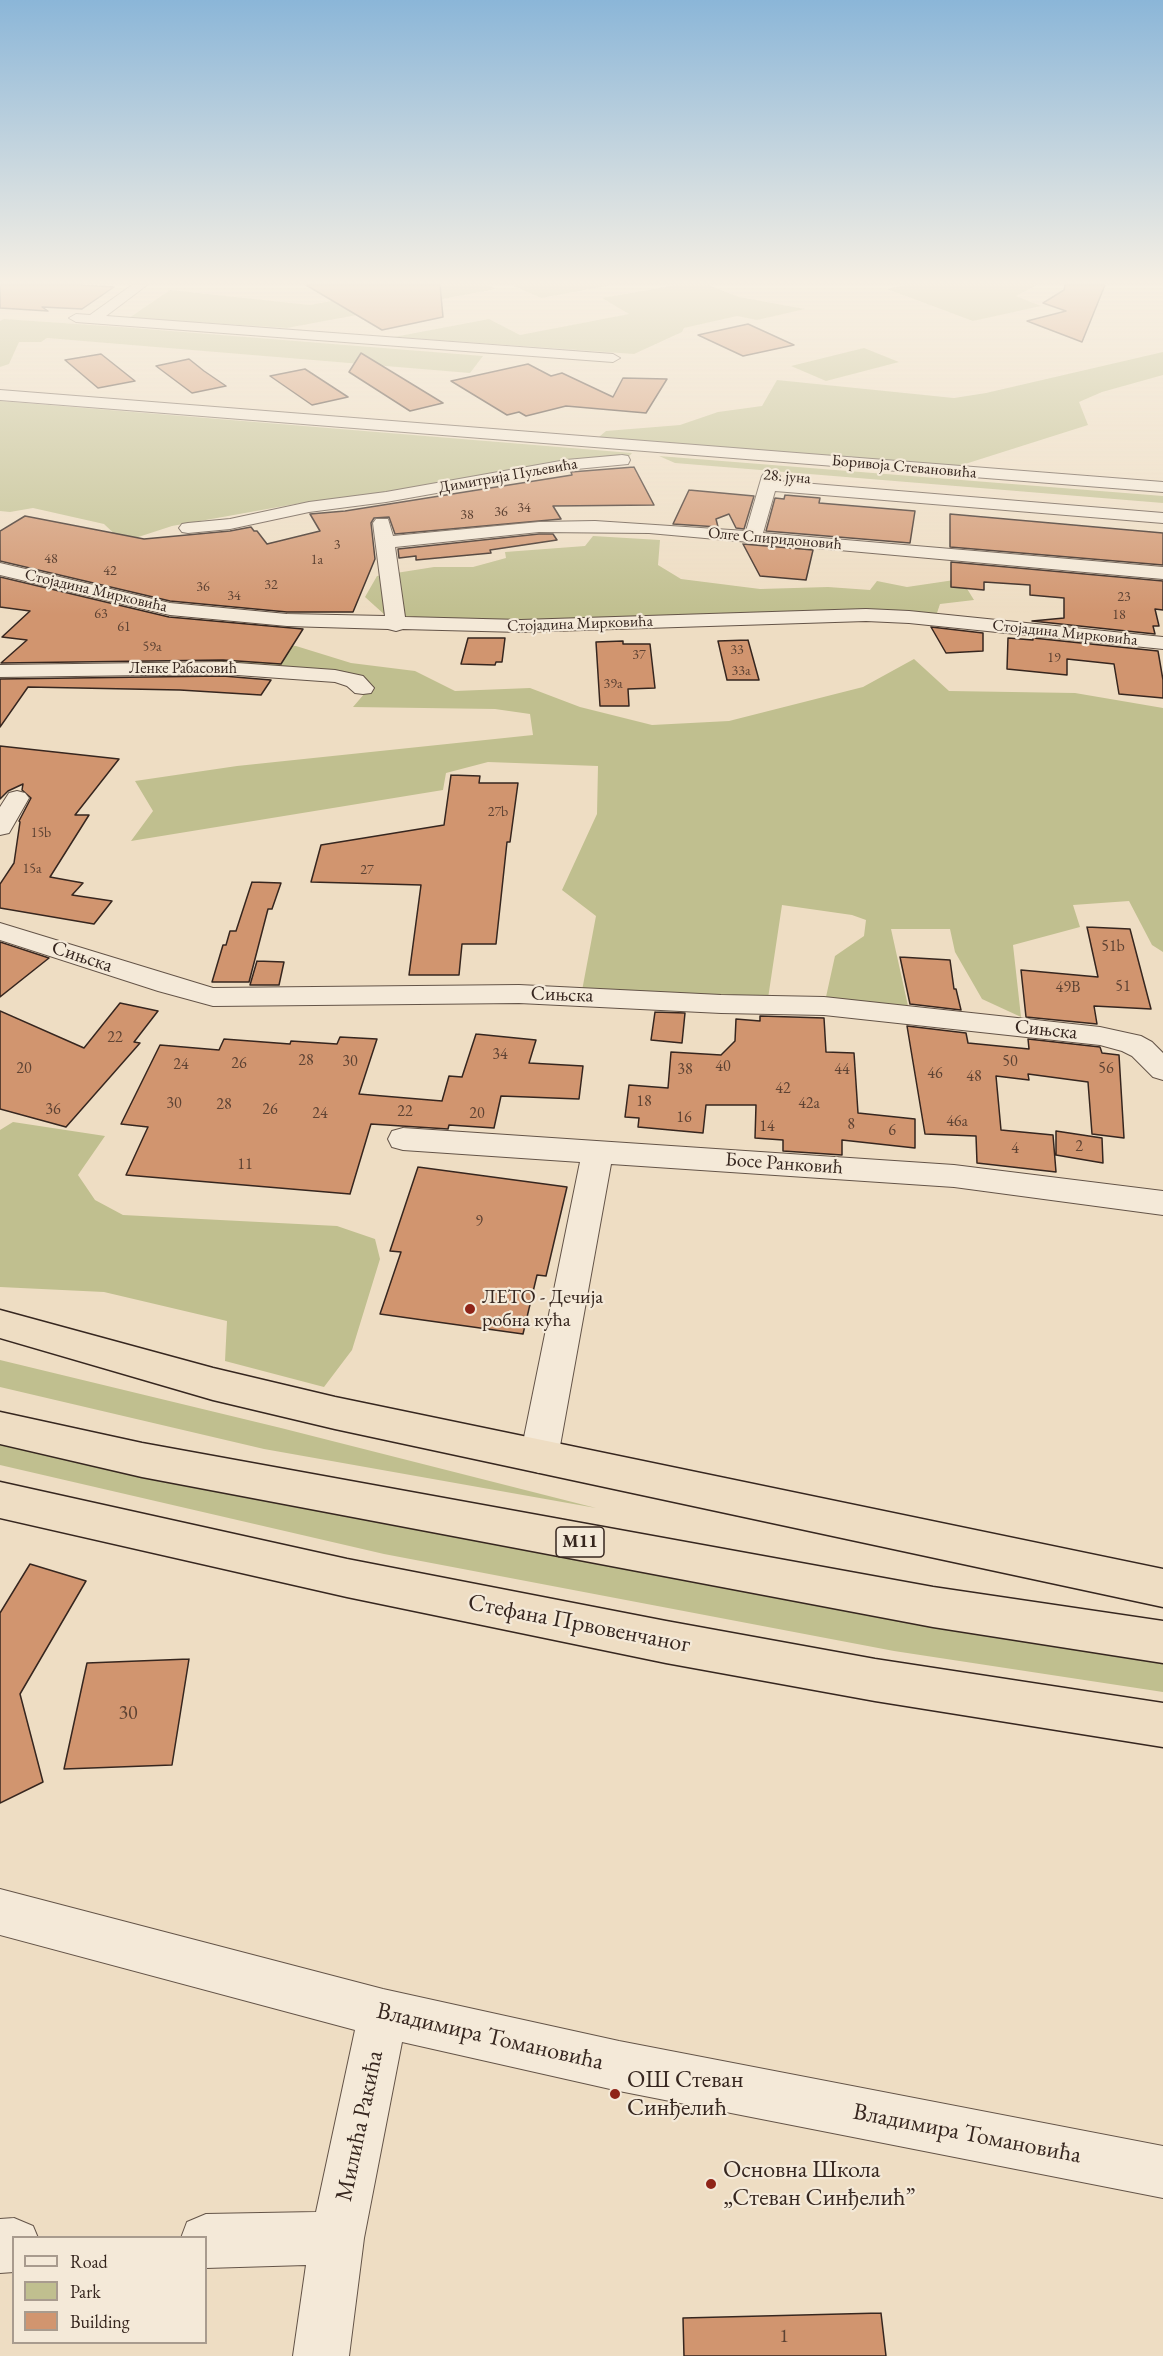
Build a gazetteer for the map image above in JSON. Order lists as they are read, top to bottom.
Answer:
{
  "streets": {
    "highway": ["M11", "Стефана Првовенчаног"],
    "street": [
      "Боривоја Стевановића",
      "Димитрија Пуљевића",
      "28. јуна",
      "Олге Спиридоновић",
      "Стојадина Мирковића",
      "Ленке Рабасовић",
      "Сињска",
      "Босе Ранковић",
      "Владимира Томановића",
      "Милића Ракића"
    ]
  },
  "crossings": [
    ["Боривоја Стевановића", "Димитрија Пуљевића"],
    ["Владимира Томановића", "Милића Ракића"]
  ],
  "places": ["ЛЕТО - Дечија робна кућа", "ОШ Стеван Синђелић", "Основна Школа „Стеван Синђелић”"],
  "house_numbers": [
    "34",
    "36",
    "38",
    "3",
    "48",
    "1a",
    "42",
    "32",
    "36",
    "34",
    "23",
    "63",
    "18",
    "61",
    "59a",
    "33",
    "37",
    "19",
    "33a",
    "39a",
    "27b",
    "15b",
    "15a",
    "27",
    "51b",
    "51",
    "49B",
    "22",
    "34",
    "28",
    "30",
    "50",
    "26",
    "24",
    "40",
    "20",
    "56",
    "38",
    "44",
    "46",
    "48",
    "42",
    "18",
    "30",
    "42a",
    "28",
    "36",
    "26",
    "22",
    "24",
    "20",
    "16",
    "46a",
    "8",
    "14",
    "6",
    "2",
    "4",
    "11",
    "9",
    "30",
    "1"
  ],
  "legend": ["Road", "Park", "Building"]
}
